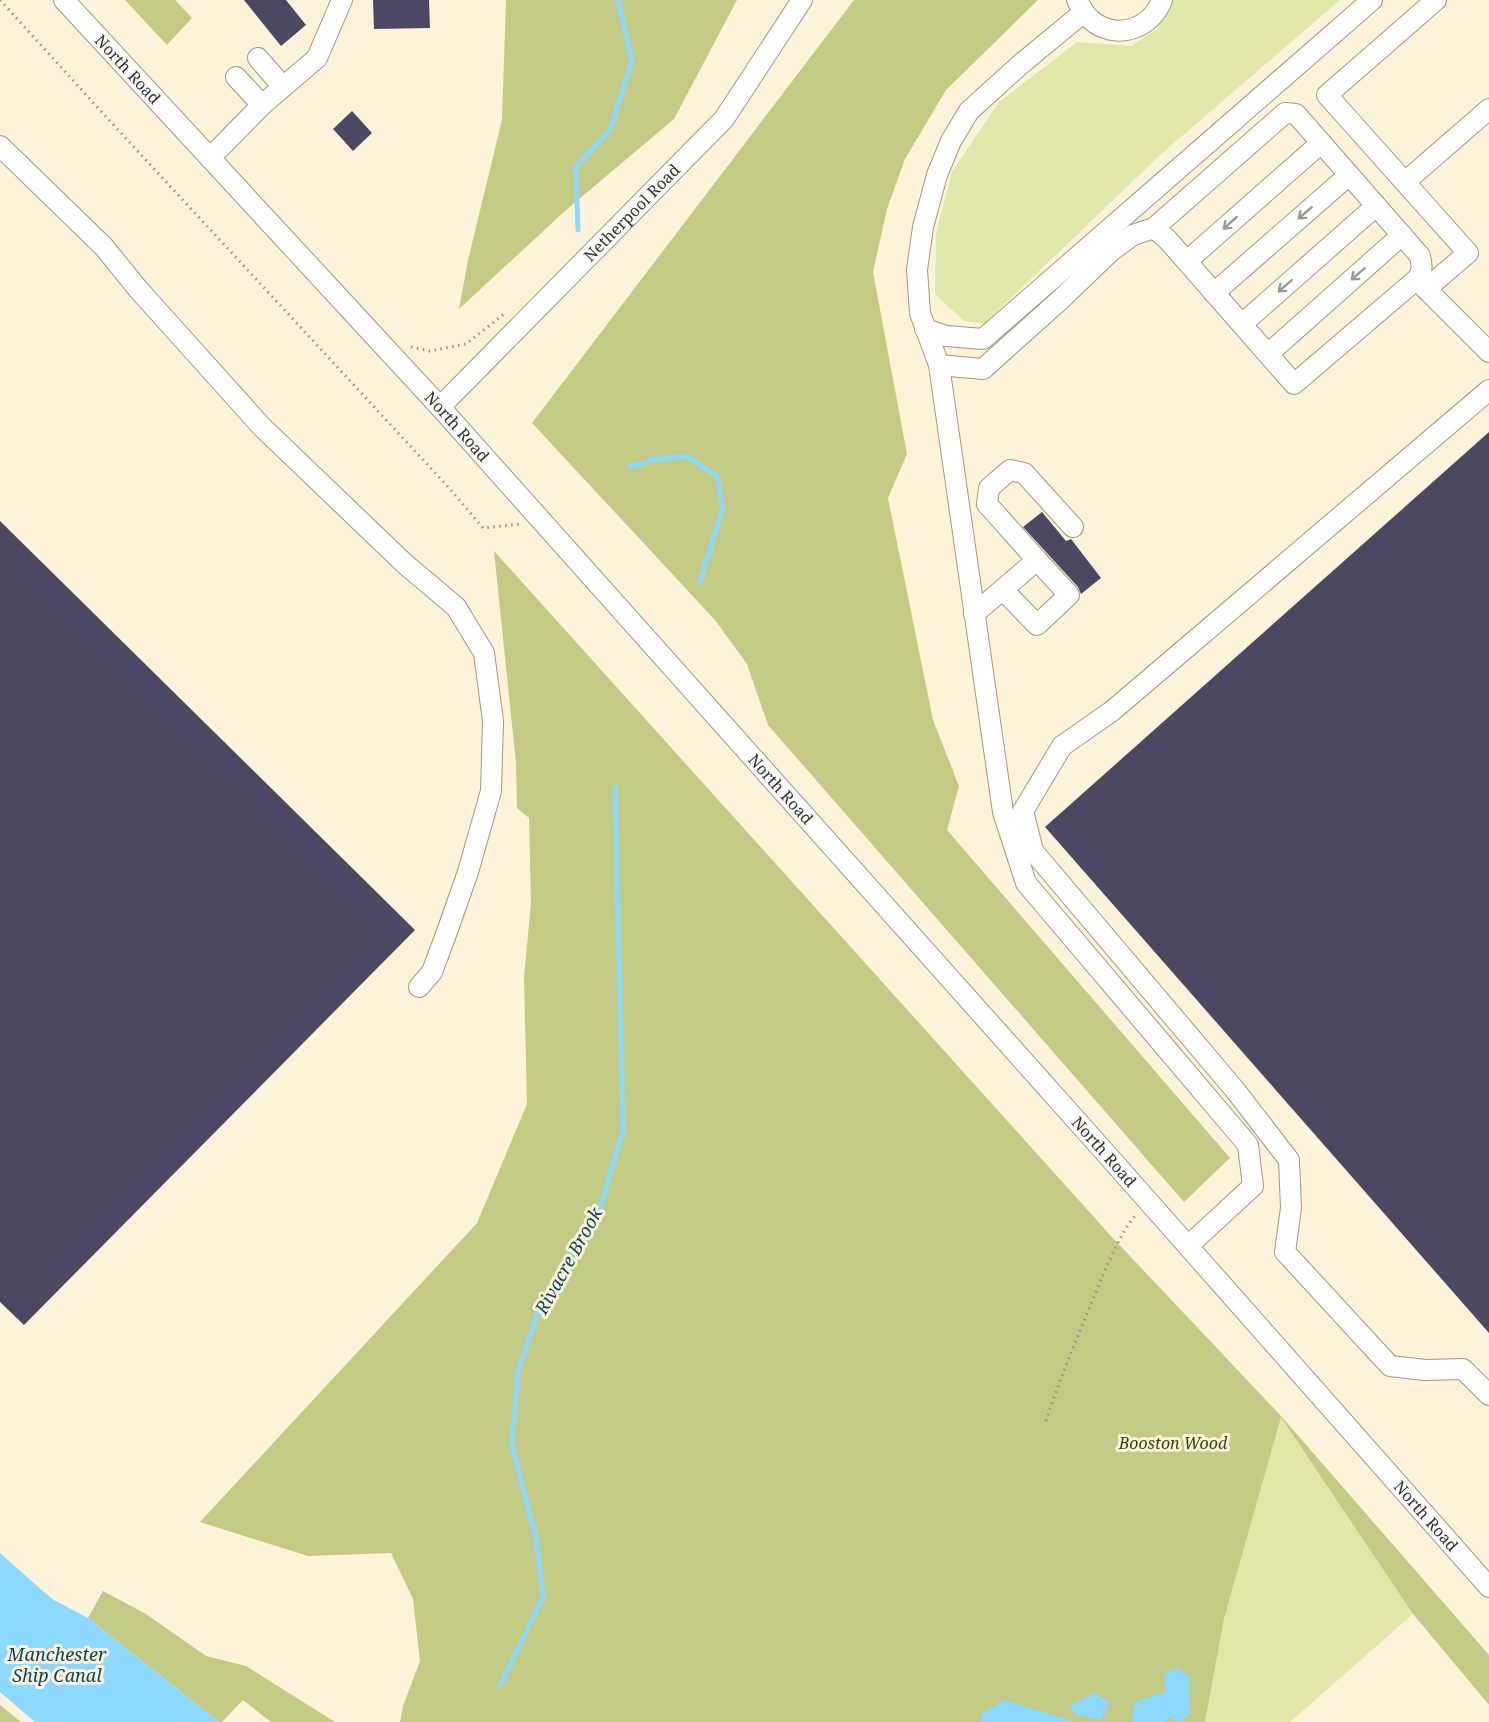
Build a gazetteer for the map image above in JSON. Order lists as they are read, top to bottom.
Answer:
{
  "streets": {
    "street": ["North Road", "Netherpool Road"]
  },
  "crossings": [
    ["North Road", "Netherpool Road"]
  ],
  "water": ["Rivacre Brook", "Manchester Ship Canal"],
  "parks": ["Booston Wood"]
}
